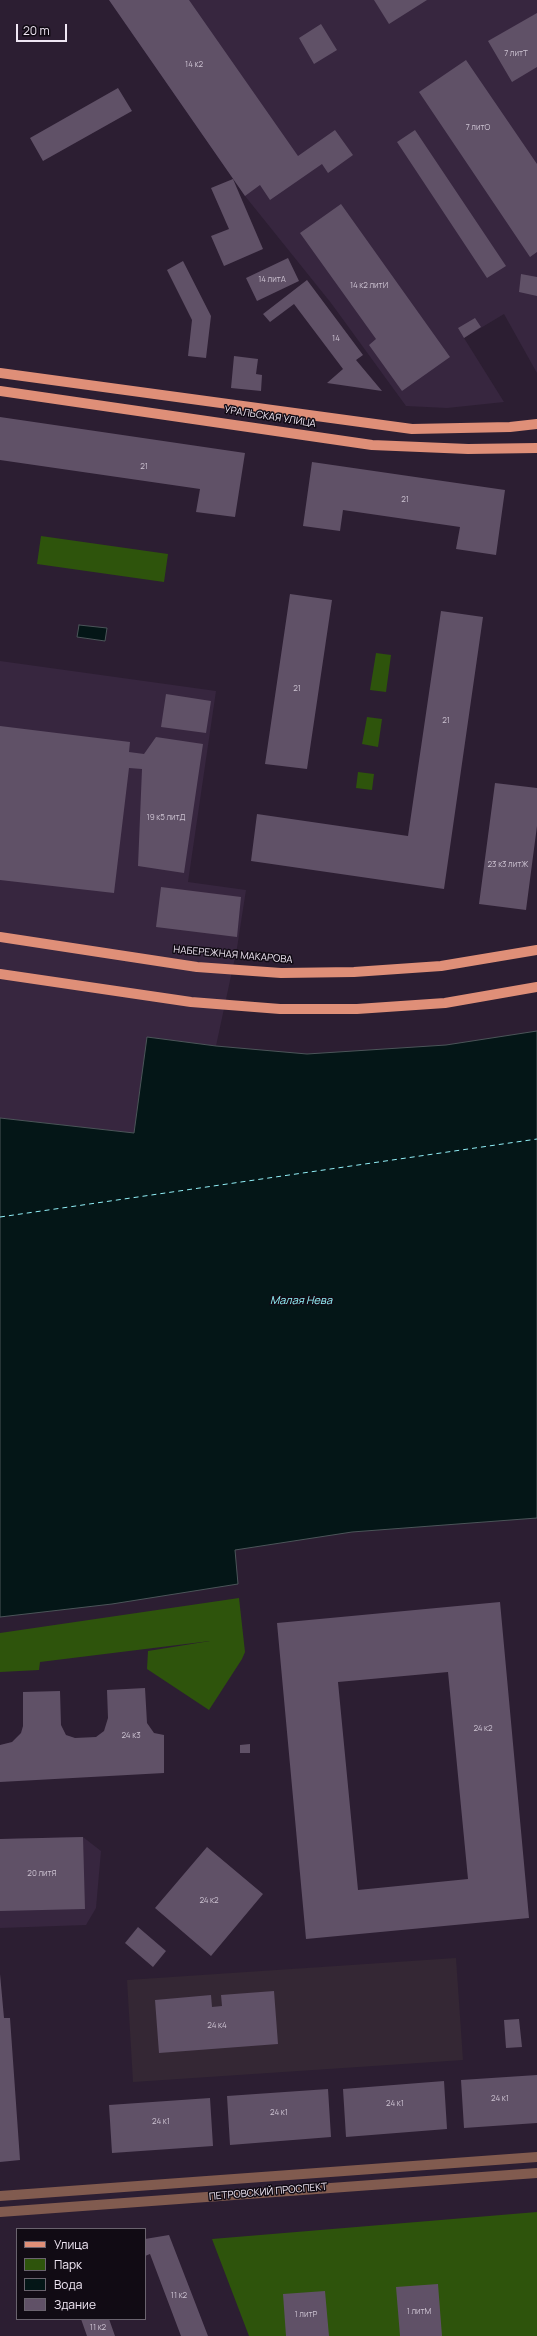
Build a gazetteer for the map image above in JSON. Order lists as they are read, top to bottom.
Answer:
{
  "streets": {
    "main road": ["УРАЛЬСКАЯ УЛИЦА", "НАБЕРЕЖНАЯ МАКАРОВА"],
    "street": ["ПЕТРОВСКИЙ ПРОСПЕКТ"]
  },
  "water": ["Малая Нева"],
  "house_numbers": [
    "7 литТ",
    "14 к2",
    "7 литО",
    "14 литА",
    "14 к2 литИ",
    "14",
    "21",
    "21",
    "21",
    "21",
    "19 к5 литД",
    "23 к3 литЖ",
    "24 к2",
    "24 к3",
    "20 литЯ",
    "24 к2",
    "24 к4",
    "24 к1",
    "24 к1",
    "24 к1",
    "24 к1",
    "11 к2",
    "1 литМ",
    "1 литР",
    "11 к2"
  ],
  "legend": [
    "Улица",
    "Парк",
    "Вода",
    "Здание"
  ],
  "scale_bar": "20 m"
}
